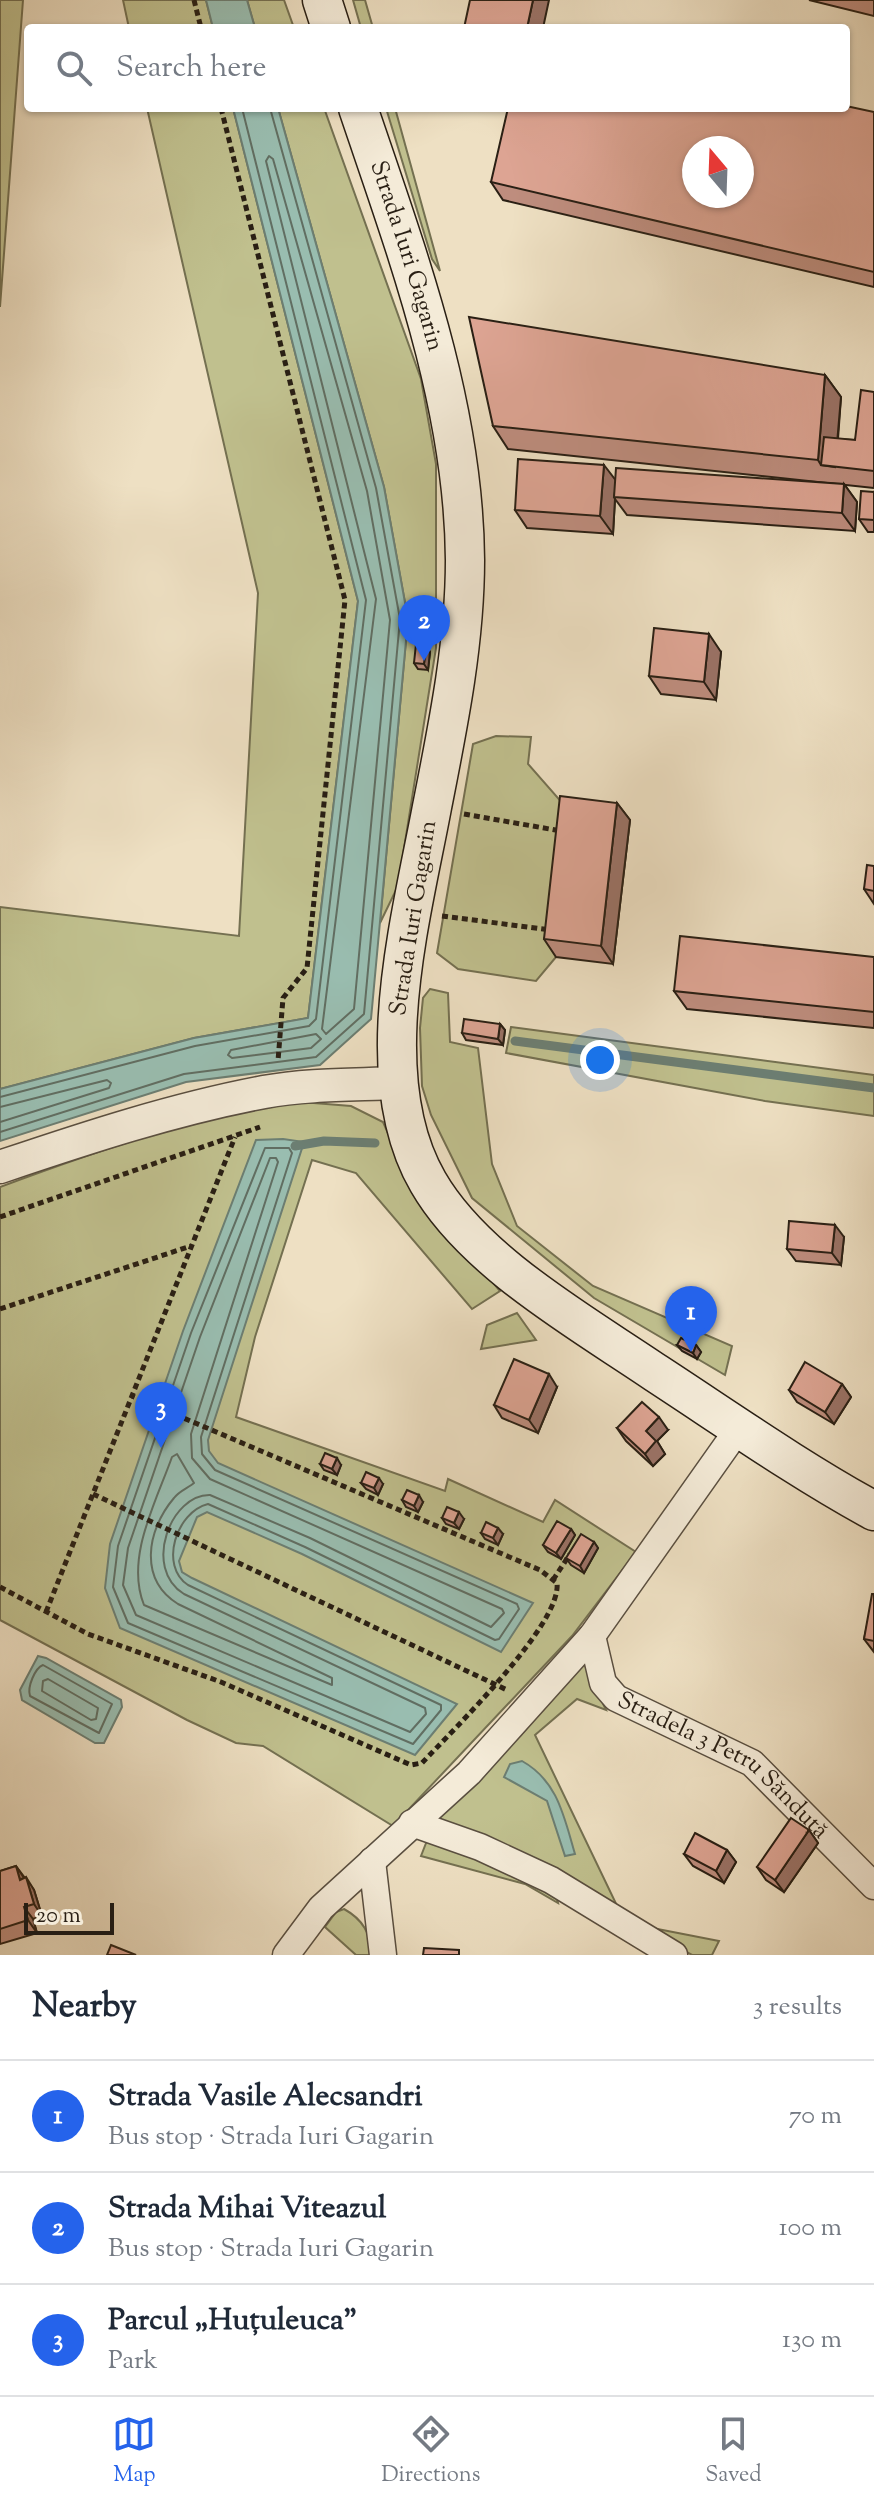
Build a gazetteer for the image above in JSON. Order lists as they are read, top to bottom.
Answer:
{
  "streets": {
    "main road": ["Strada Iuri Gagarin"],
    "street": ["Stradela 3 Petru Sănduță"]
  },
  "scale_bar": "20 m",
  "north": "top",
  "page": {
    "search": "Search here",
    "pins": ["2", "1", "3"],
    "scale": "20 m",
    "heading": ["Nearby", "3 results"],
    "list": [
      {
        "mark": "1",
        "name": "Strada Vasile Alecsandri",
        "note": "Bus stop · Strada Iuri Gagarin",
        "value": "70 m"
      },
      {
        "mark": "2",
        "name": "Strada Mihai Viteazul",
        "note": "Bus stop · Strada Iuri Gagarin",
        "value": "100 m"
      },
      {
        "mark": "3",
        "name": "Parcul „Huțuleuca”",
        "note": "Park",
        "value": "130 m"
      }
    ],
    "nav": ["Map", "Directions", "Saved"]
  }
}
